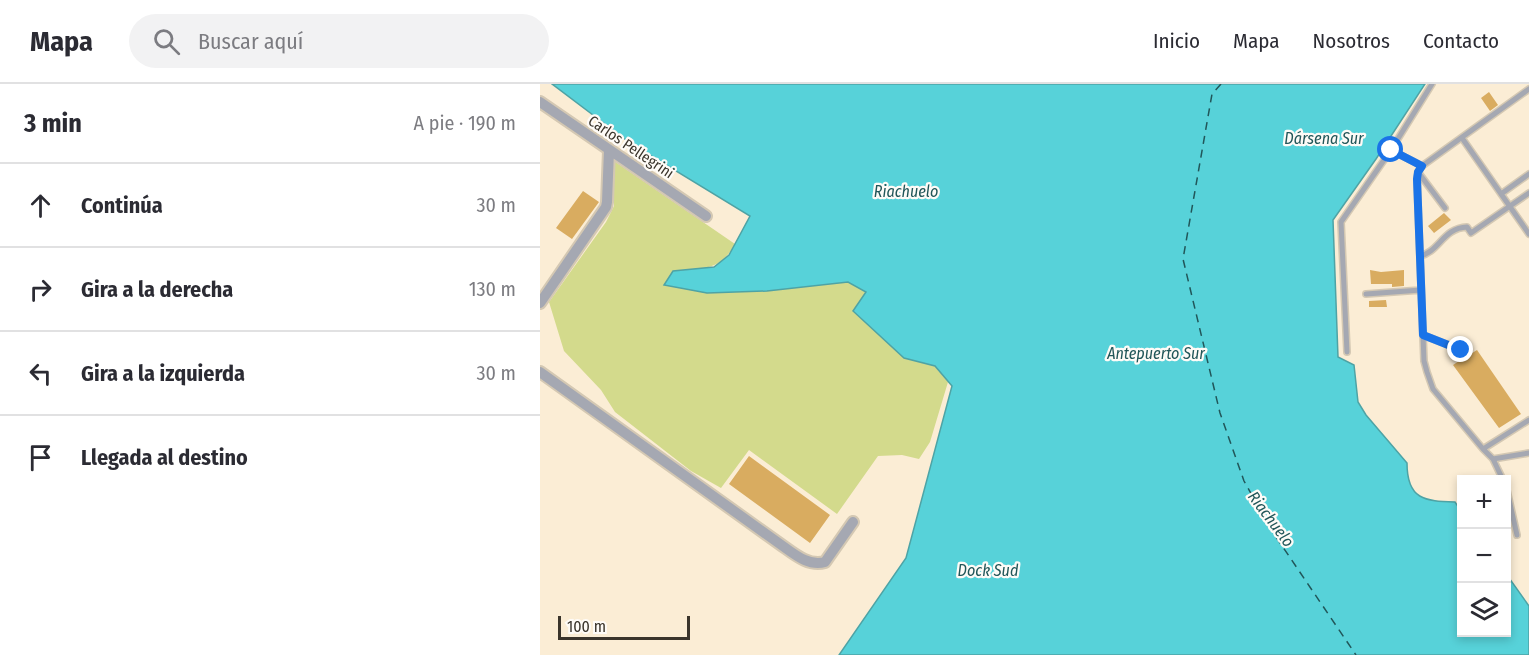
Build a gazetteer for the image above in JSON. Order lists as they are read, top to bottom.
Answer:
{
  "streets": {
    "street": ["Carlos Pellegrini"]
  },
  "water": [
    "Dársena Sur",
    "Riachuelo",
    "Antepuerto Sur",
    "Dock Sud"
  ],
  "scale_bar": "100 m",
  "page": {
    "header": "Mapa",
    "search": "Buscar aquí",
    "nav": [
      "Inicio",
      "Mapa",
      "Nosotros",
      "Contacto"
    ],
    "heading": ["3 min", "A pie · 190 m"],
    "list": [
      ["Continúa", "30 m"],
      ["Gira a la derecha", "130 m"],
      ["Gira a la izquierda", "30 m"],
      "Llegada al destino"
    ],
    "map_buttons": ["+", "−"],
    "scale": "100 m"
  }
}
